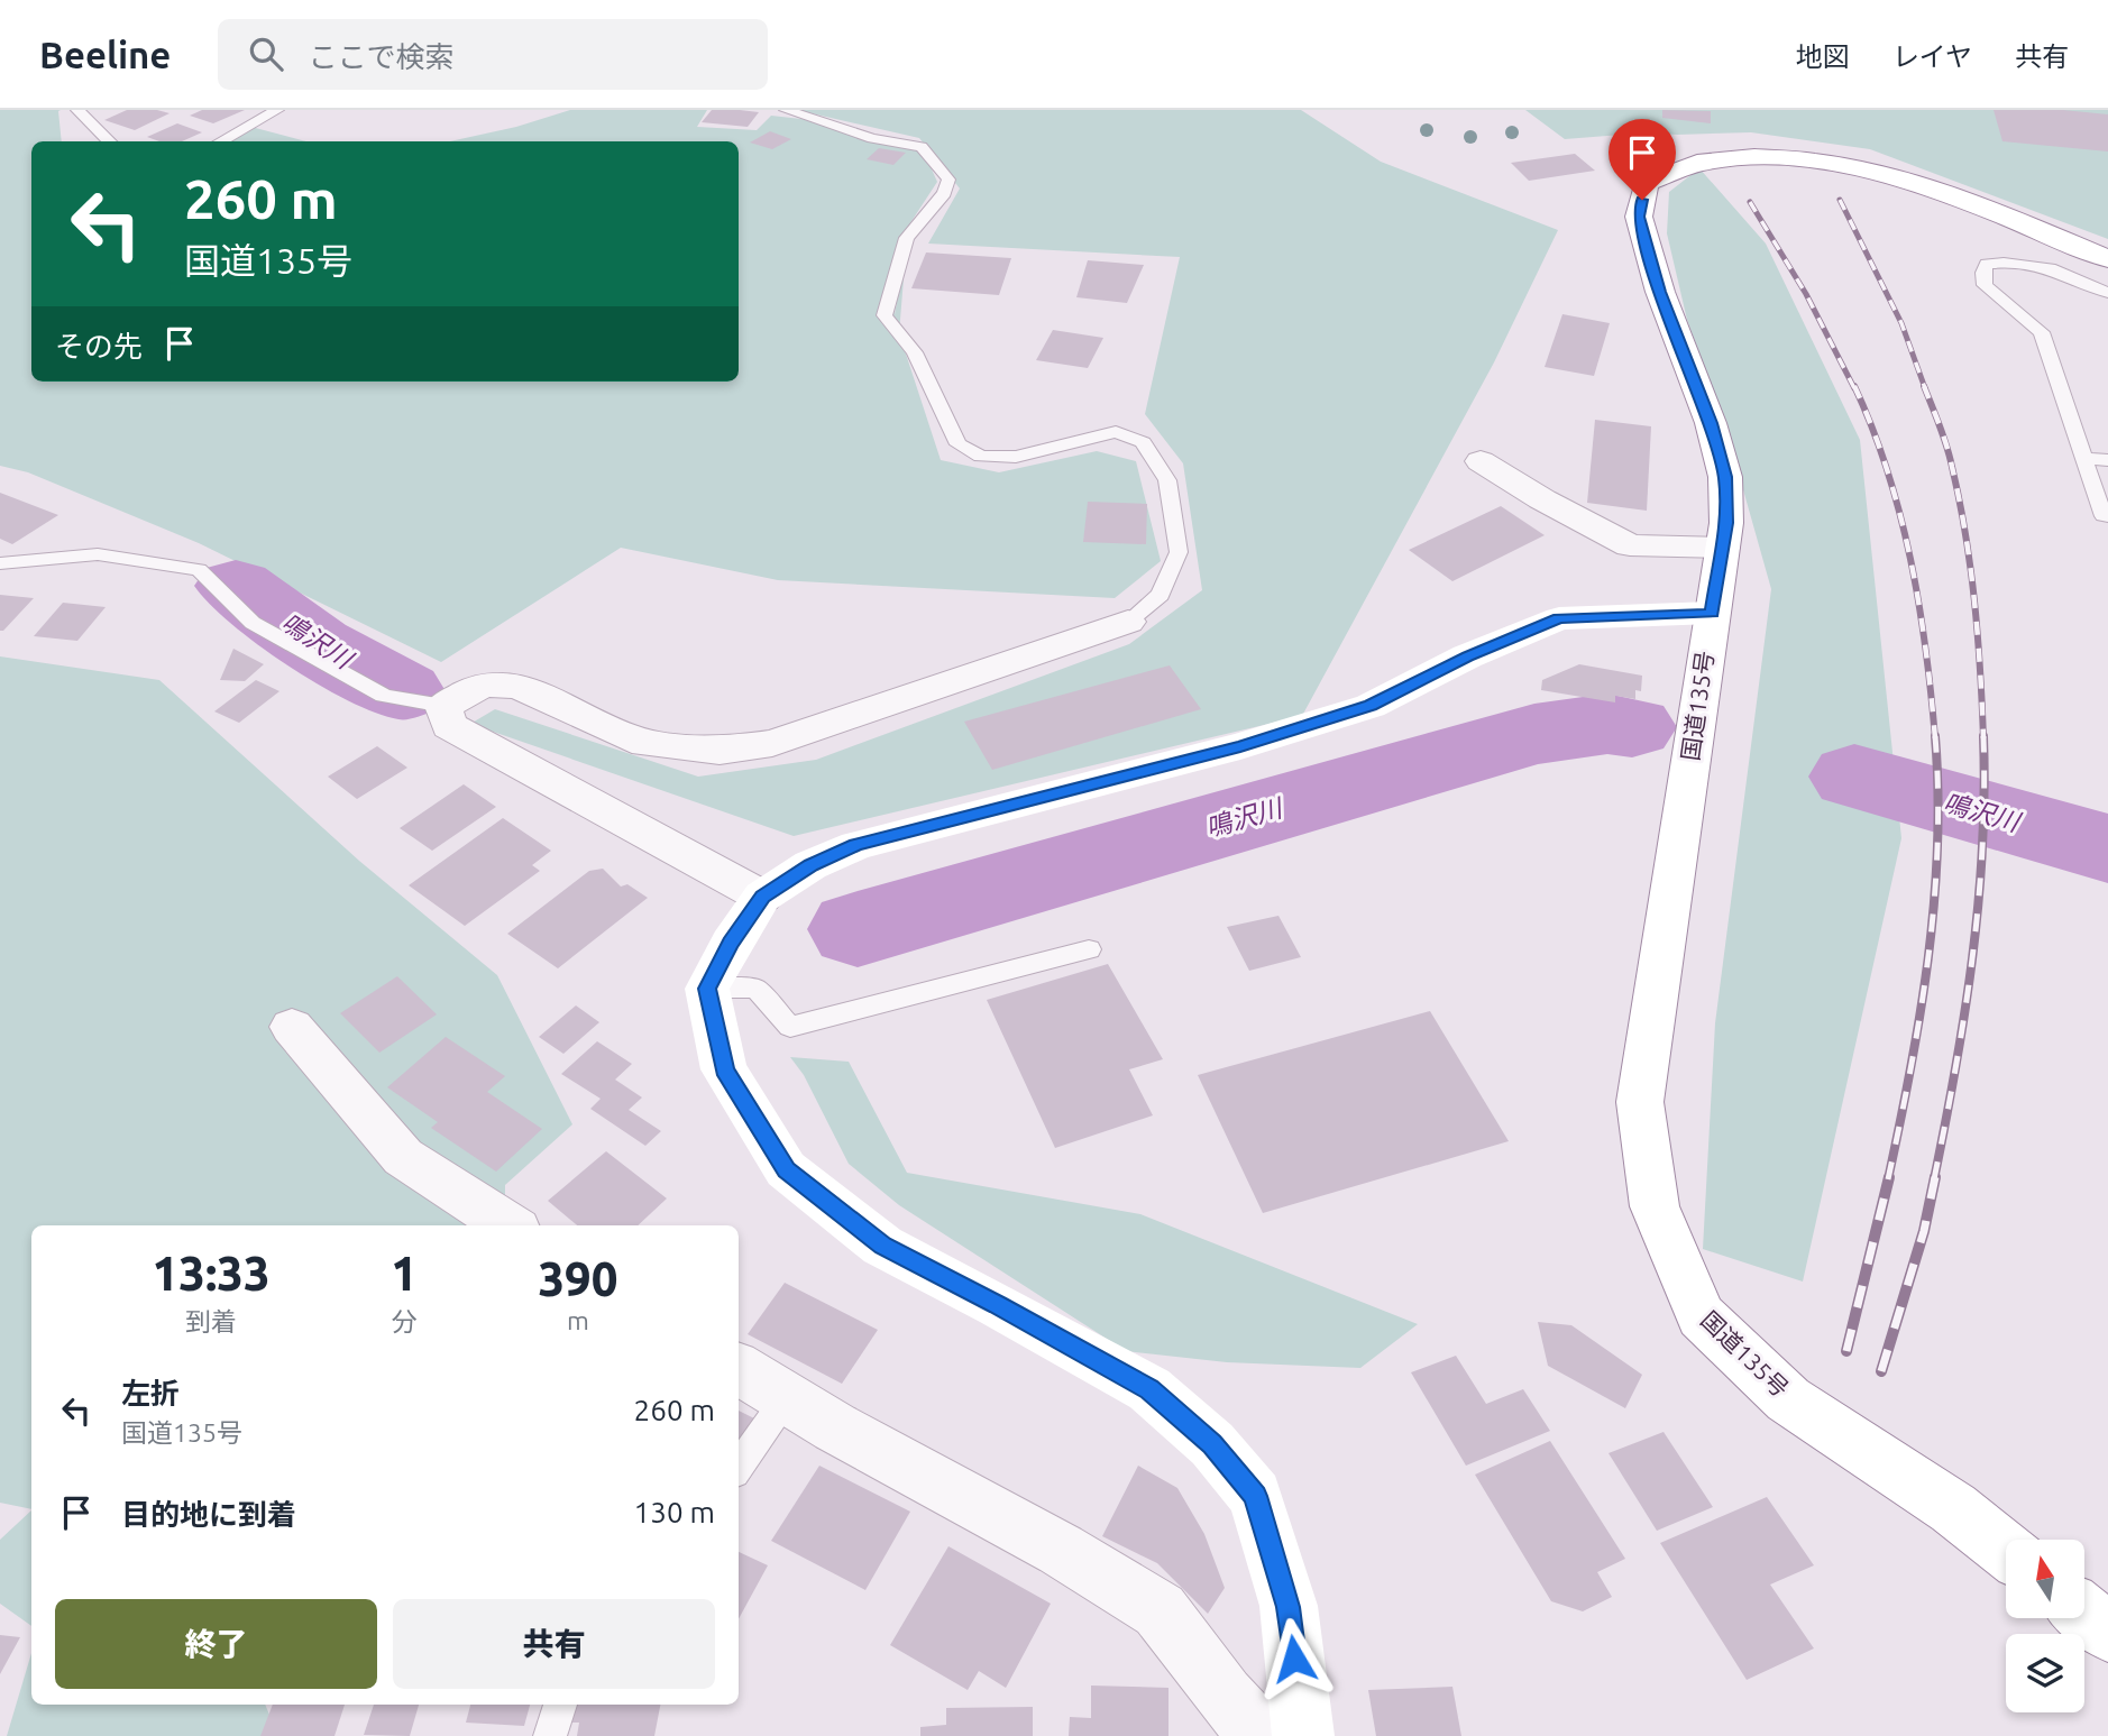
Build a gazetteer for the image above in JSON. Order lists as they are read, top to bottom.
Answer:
{
  "streets": {
    "main road": ["国道135号"]
  },
  "water": ["鳴沢川"],
  "north": "top",
  "page": {
    "header": "Beeline",
    "search": "ここで検索",
    "nav": ["地図", "レイヤ", "共有"],
    "turn": ["260 m", "国道135号"],
    "then": "その先",
    "eta": [
      "13:33",
      "到着",
      "1",
      "分",
      "390",
      "m"
    ],
    "list": [
      {
        "name": "左折",
        "note": "国道135号",
        "value": "260 m"
      },
      {
        "name": "目的地に到着",
        "value": "130 m"
      }
    ],
    "buttons": ["終了", "共有"]
  }
}
